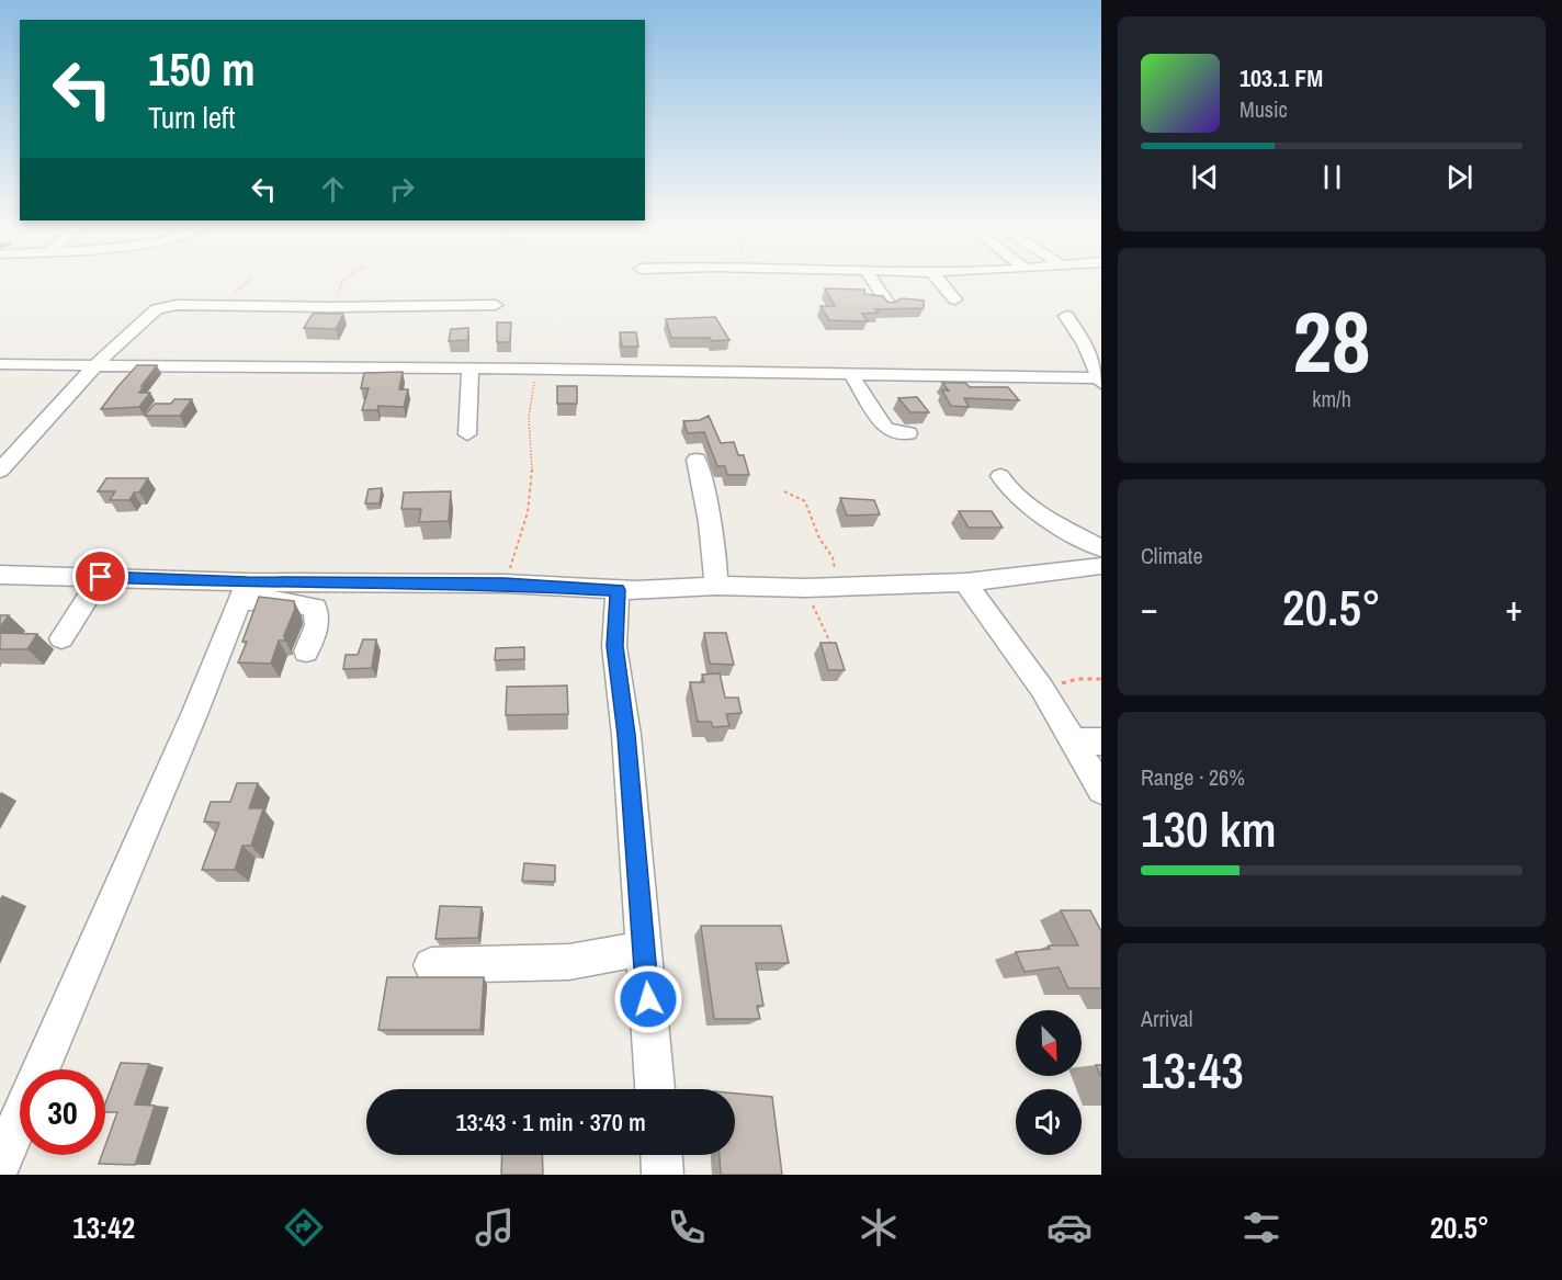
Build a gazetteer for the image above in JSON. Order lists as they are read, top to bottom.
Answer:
{
  "north": "bottom right",
  "page": {
    "turn": ["150 m", "Turn left"],
    "song": ["103.1 FM", "Music"],
    "tile": [
      ["28", "km/h"],
      "Climate",
      ["Range · 26%", "130 km"],
      ["Arrival", "13:43"]
    ],
    "heat": ["−", "20.5°", "+"],
    "limit": "30",
    "trip": "13:43 · 1 min · 370 m",
    "tabs": ["13:42", "20.5°"]
  }
}
